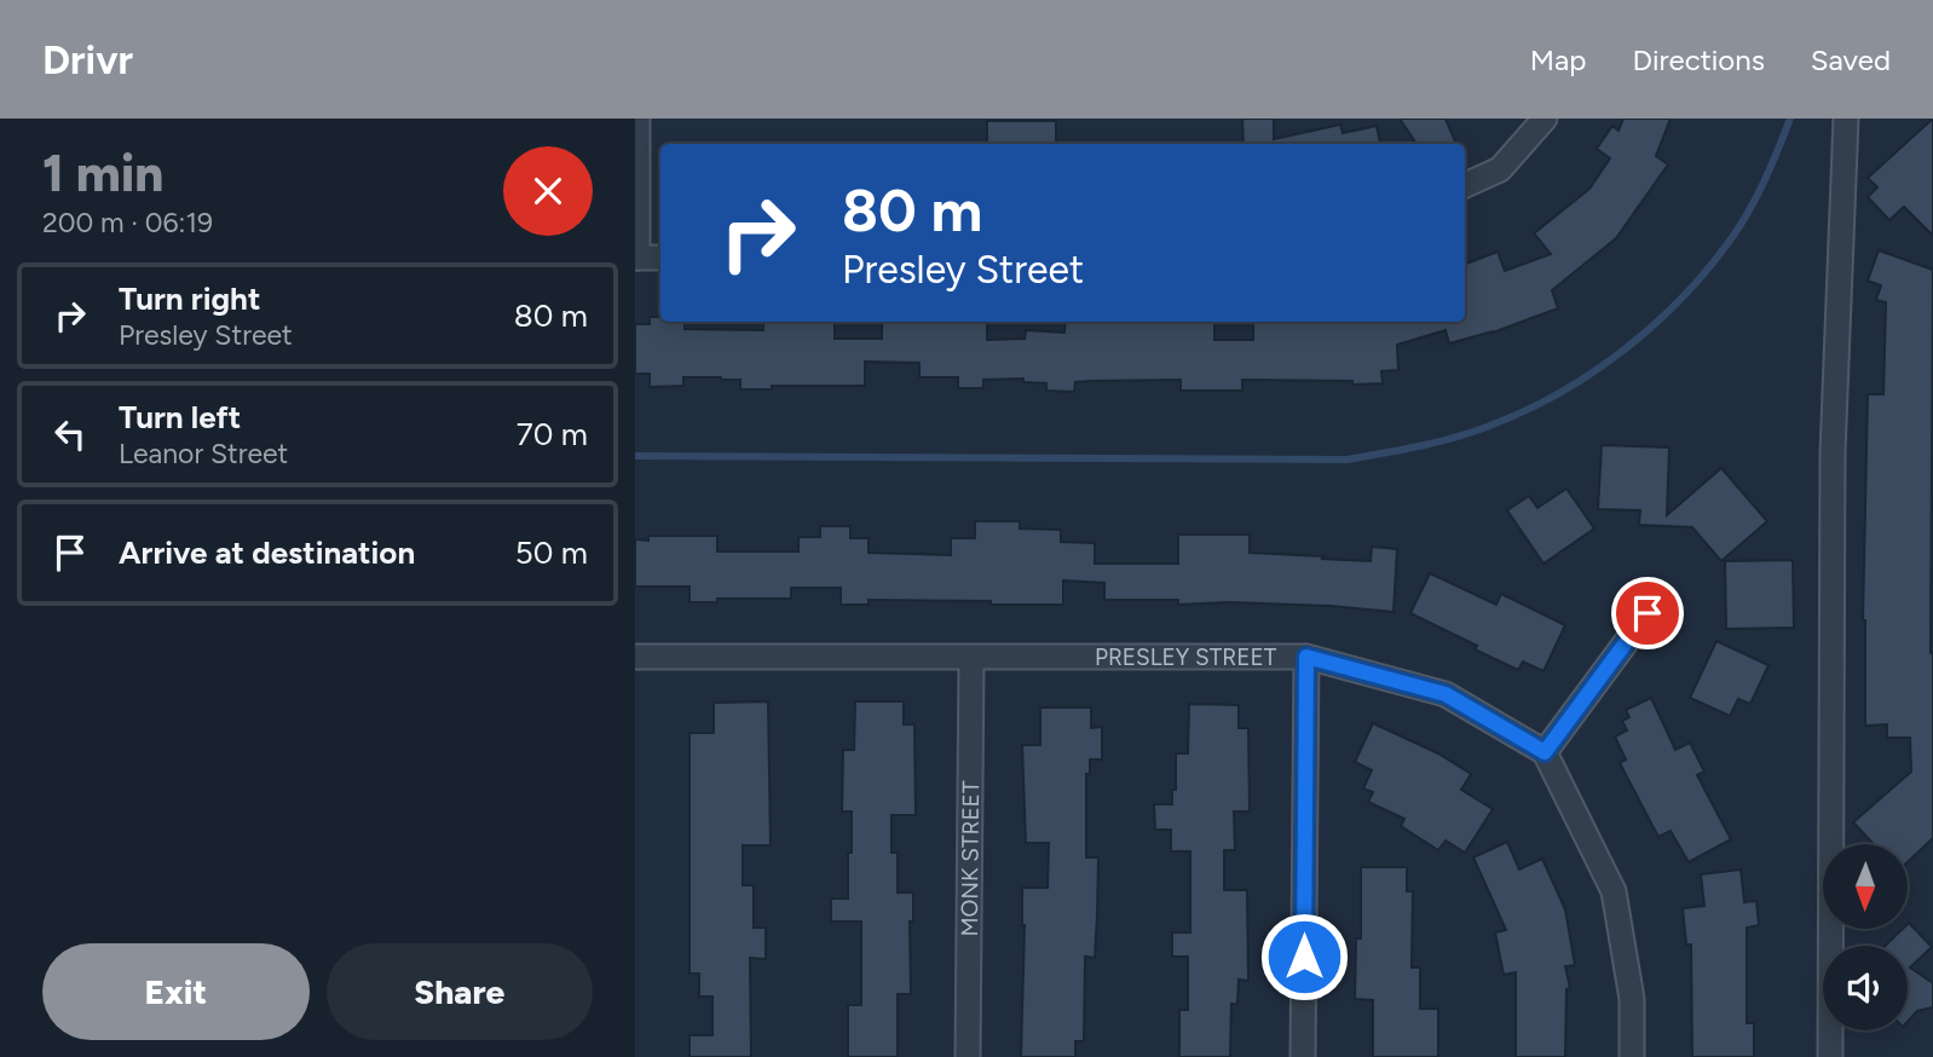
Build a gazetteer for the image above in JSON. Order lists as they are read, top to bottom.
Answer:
{
  "streets": {
    "street": ["PRESLEY STREET", "MONK STREET"]
  },
  "crossings": [
    ["PRESLEY STREET", "MONK STREET"]
  ],
  "north": "bottom",
  "page": {
    "header": "Drivr",
    "nav": ["Map", "Directions", "Saved"],
    "heading": ["1 min", "200 m · 06:19"],
    "turn": ["80 m", "Presley Street"],
    "list": [
      {
        "name": "Turn right",
        "note": "Presley Street",
        "value": "80 m"
      },
      {
        "name": "Turn left",
        "note": "Leanor Street",
        "value": "70 m"
      },
      {
        "name": "Arrive at destination",
        "value": "50 m"
      }
    ],
    "buttons": ["Exit", "Share"]
  }
}
